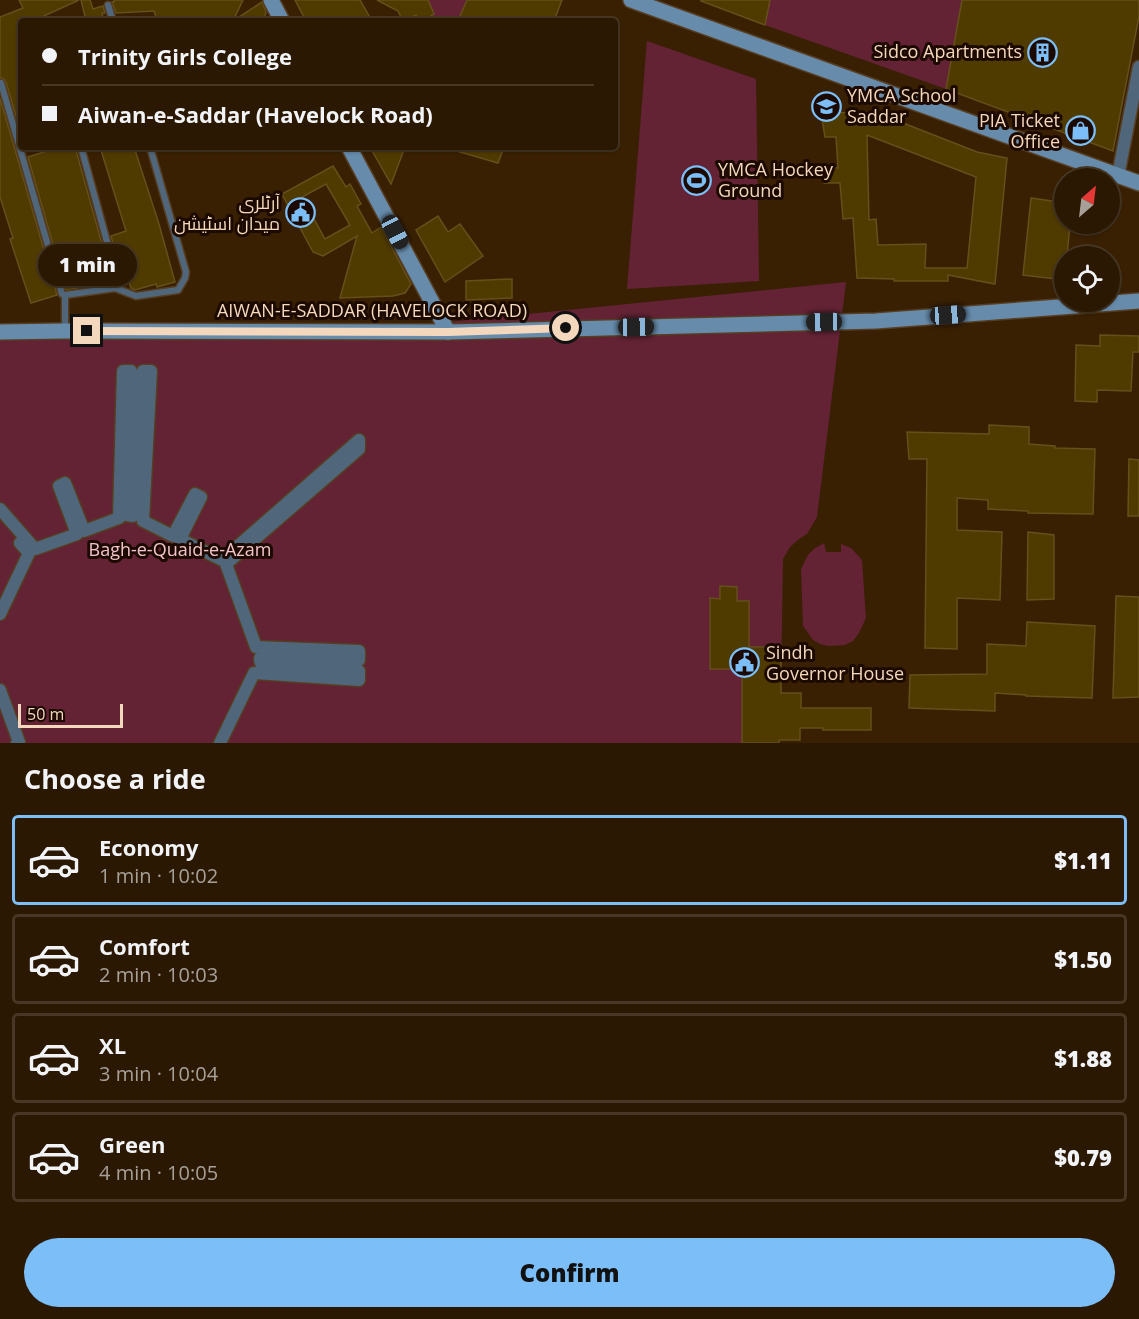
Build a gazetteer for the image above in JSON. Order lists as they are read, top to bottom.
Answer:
{
  "streets": {
    "main road": ["AIWAN-E-SADDAR (HAVELOCK ROAD)"]
  },
  "parks": ["Bagh-e-Quaid-e-Azam"],
  "places": {
    "building": ["Sidco Apartments"],
    "school or university": ["YMCA School Saddar"],
    "shop": ["PIA Ticket Office"],
    "sports": ["YMCA Hockey Ground"],
    "public building": ["آرٹلری میدان اسٹیشن", "Sindh Governor House"]
  },
  "scale_bar": "50 m",
  "north": "top right",
  "page": {
    "banner": ["Trinity Girls College", "Aiwan-e-Saddar (Havelock Road)"],
    "bubble": "1 min",
    "scale": "50 m",
    "heading": "Choose a ride",
    "list": [
      {
        "name": "Economy",
        "note": "1 min · 10:02",
        "value": "$1.11"
      },
      {
        "name": "Comfort",
        "note": "2 min · 10:03",
        "value": "$1.50"
      },
      {
        "name": "XL",
        "note": "3 min · 10:04",
        "value": "$1.88"
      },
      {
        "name": "Green",
        "note": "4 min · 10:05",
        "value": "$0.79"
      }
    ],
    "buttons": "Confirm"
  }
}
